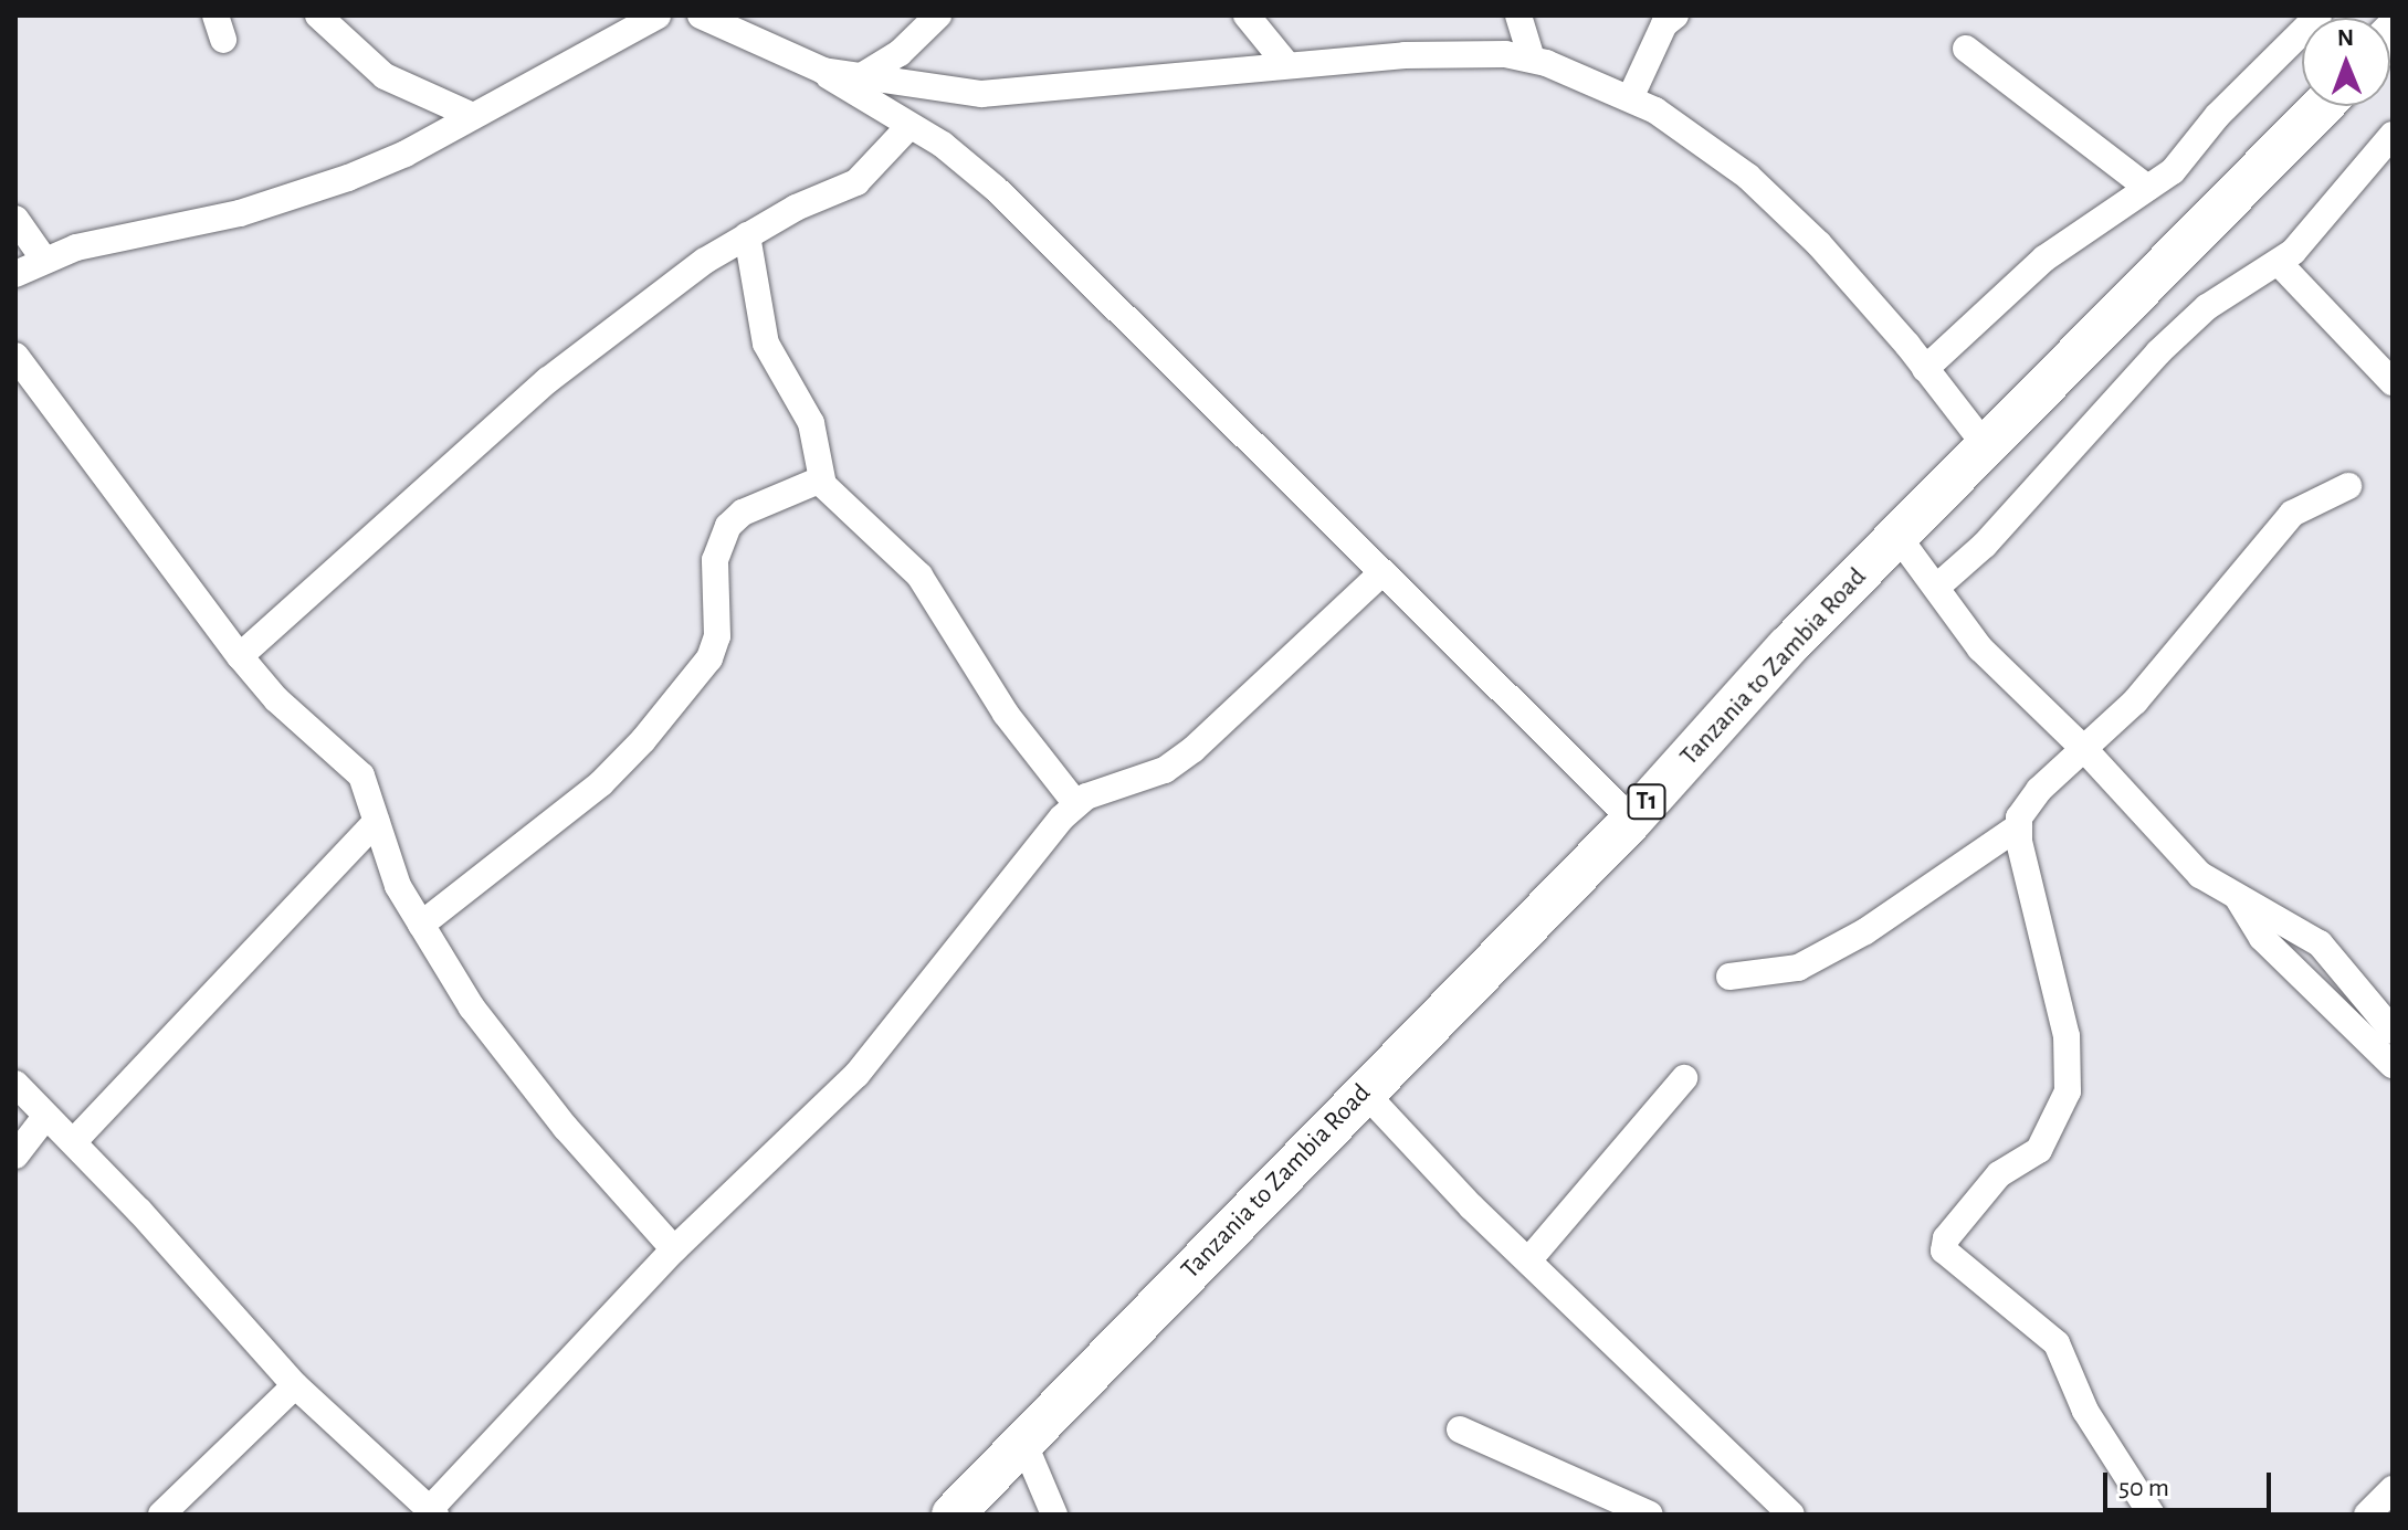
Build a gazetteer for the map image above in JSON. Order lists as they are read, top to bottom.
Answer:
{
  "streets": {
    "highway": ["Tanzania to Zambia Road", "T1"]
  },
  "scale_bar": "50 m",
  "north": "top"
}
